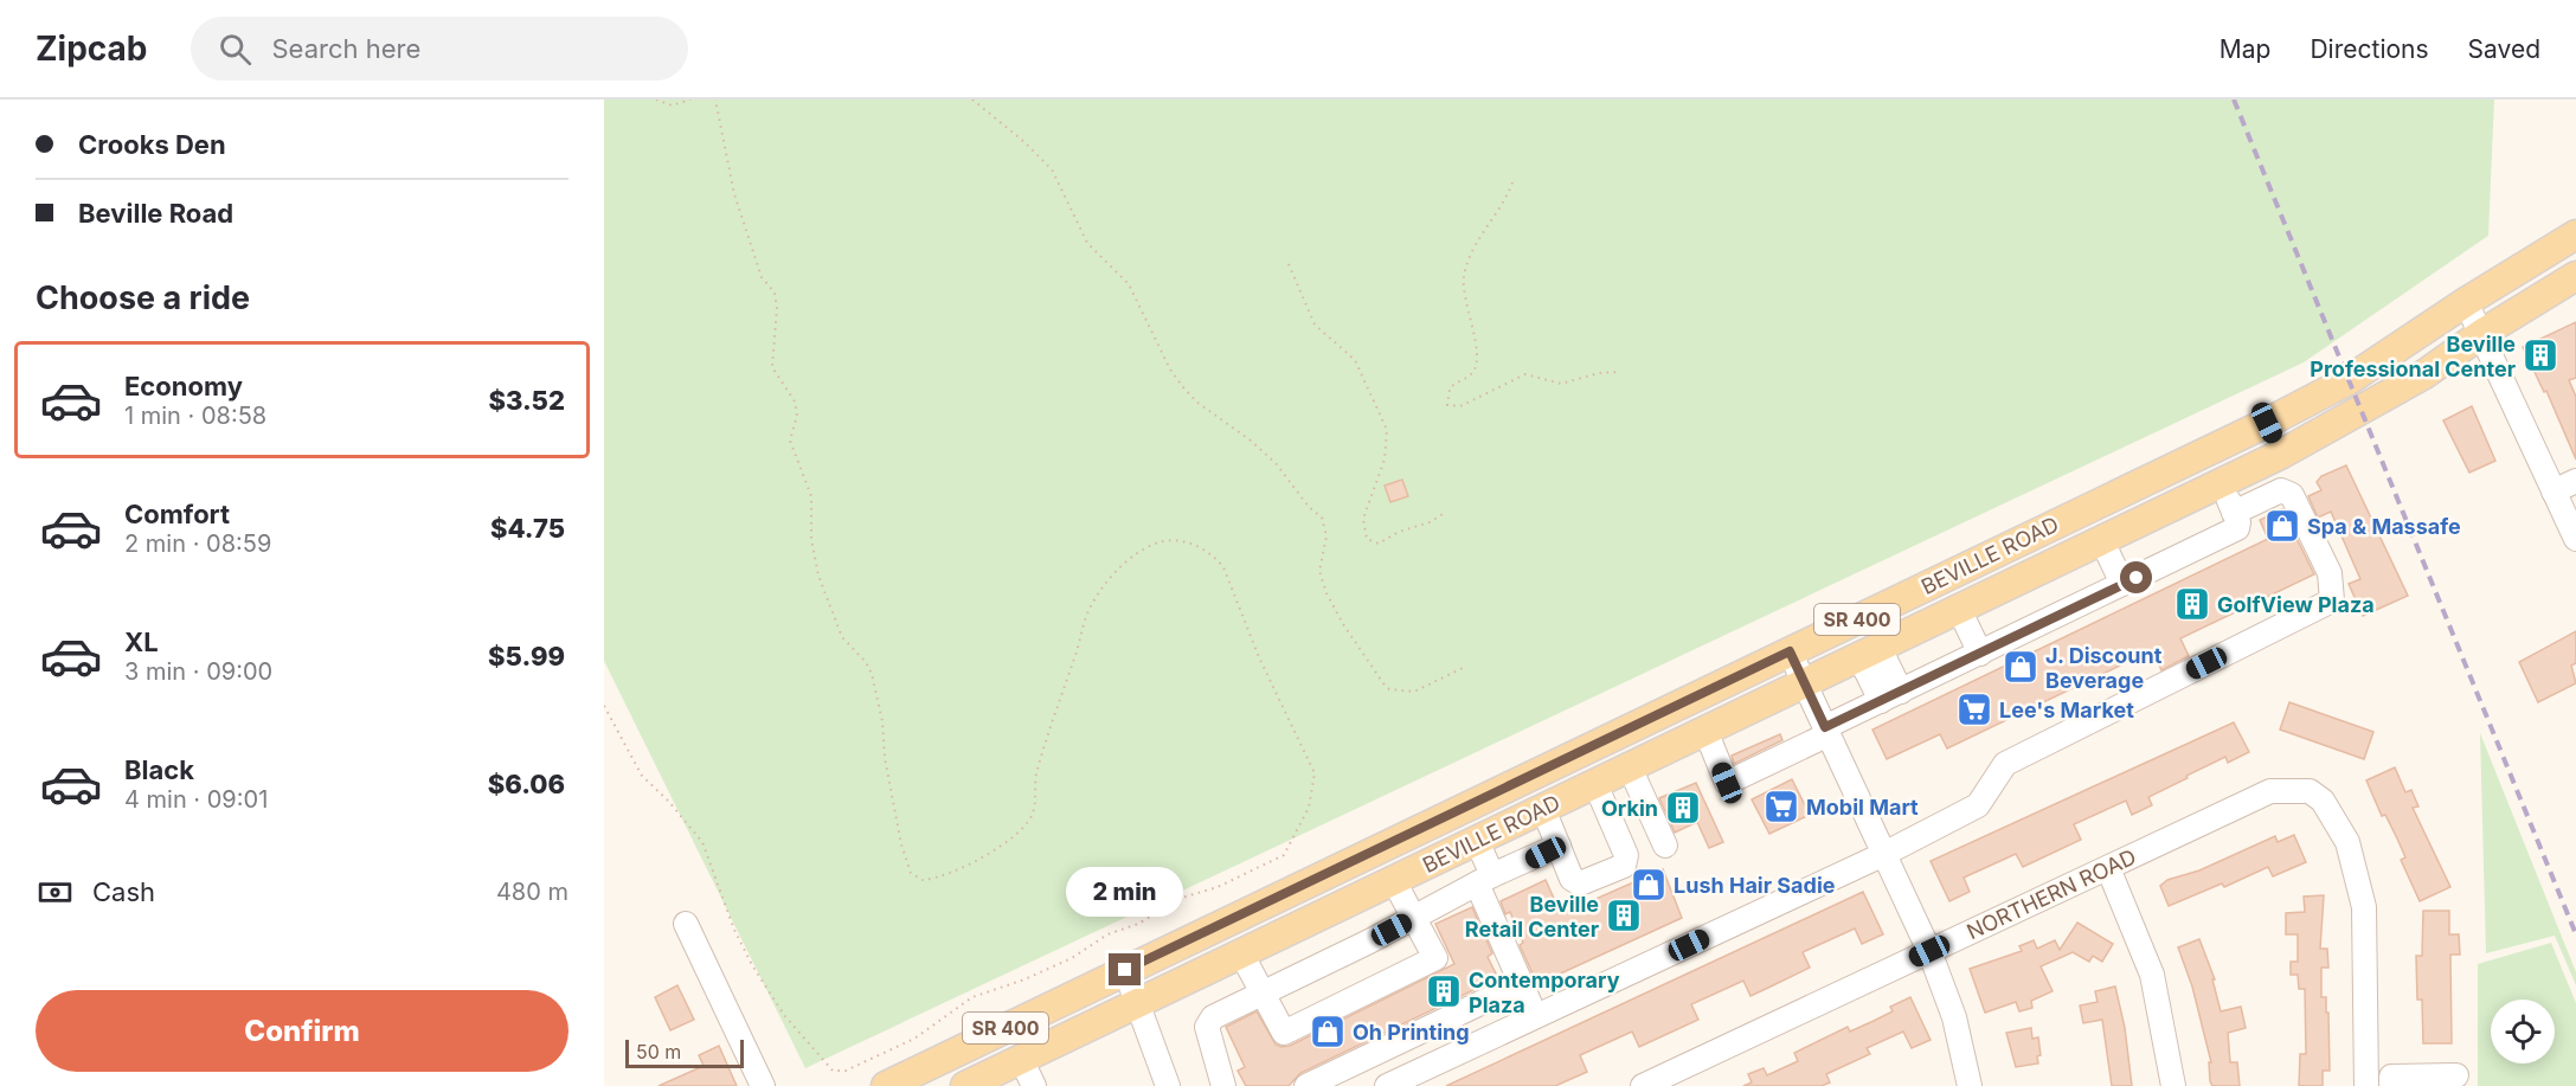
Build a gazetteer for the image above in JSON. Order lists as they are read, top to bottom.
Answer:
{
  "streets": {
    "main road": ["BEVILLE ROAD", "SR 400"],
    "street": ["NORTHERN ROAD"]
  },
  "places": {
    "building": [
      "Beville Professional Center",
      "GolfView Plaza",
      "Orkin",
      "Beville Retail Center",
      "Contemporary Plaza"
    ],
    "shop": [
      "Spa & Massafe",
      "J. Discount Beverage",
      "Lush Hair Sadie",
      "Oh Printing"
    ],
    "supermarket": ["Lee's Market", "Mobil Mart"]
  },
  "scale_bar": "50 m",
  "page": {
    "header": "Zipcab",
    "search": "Search here",
    "nav": ["Map", "Directions", "Saved"],
    "banner": ["Crooks Den", "Beville Road"],
    "heading": "Choose a ride",
    "list": [
      {
        "name": "Economy",
        "note": "1 min · 08:58",
        "value": "$3.52"
      },
      {
        "name": "Comfort",
        "note": "2 min · 08:59",
        "value": "$4.75"
      },
      {
        "name": "XL",
        "note": "3 min · 09:00",
        "value": "$5.99"
      },
      {
        "name": "Black",
        "note": "4 min · 09:01",
        "value": "$6.06"
      }
    ],
    "pay": ["Cash", "480 m"],
    "bubble": "2 min",
    "buttons": "Confirm",
    "scale": "50 m"
  }
}
